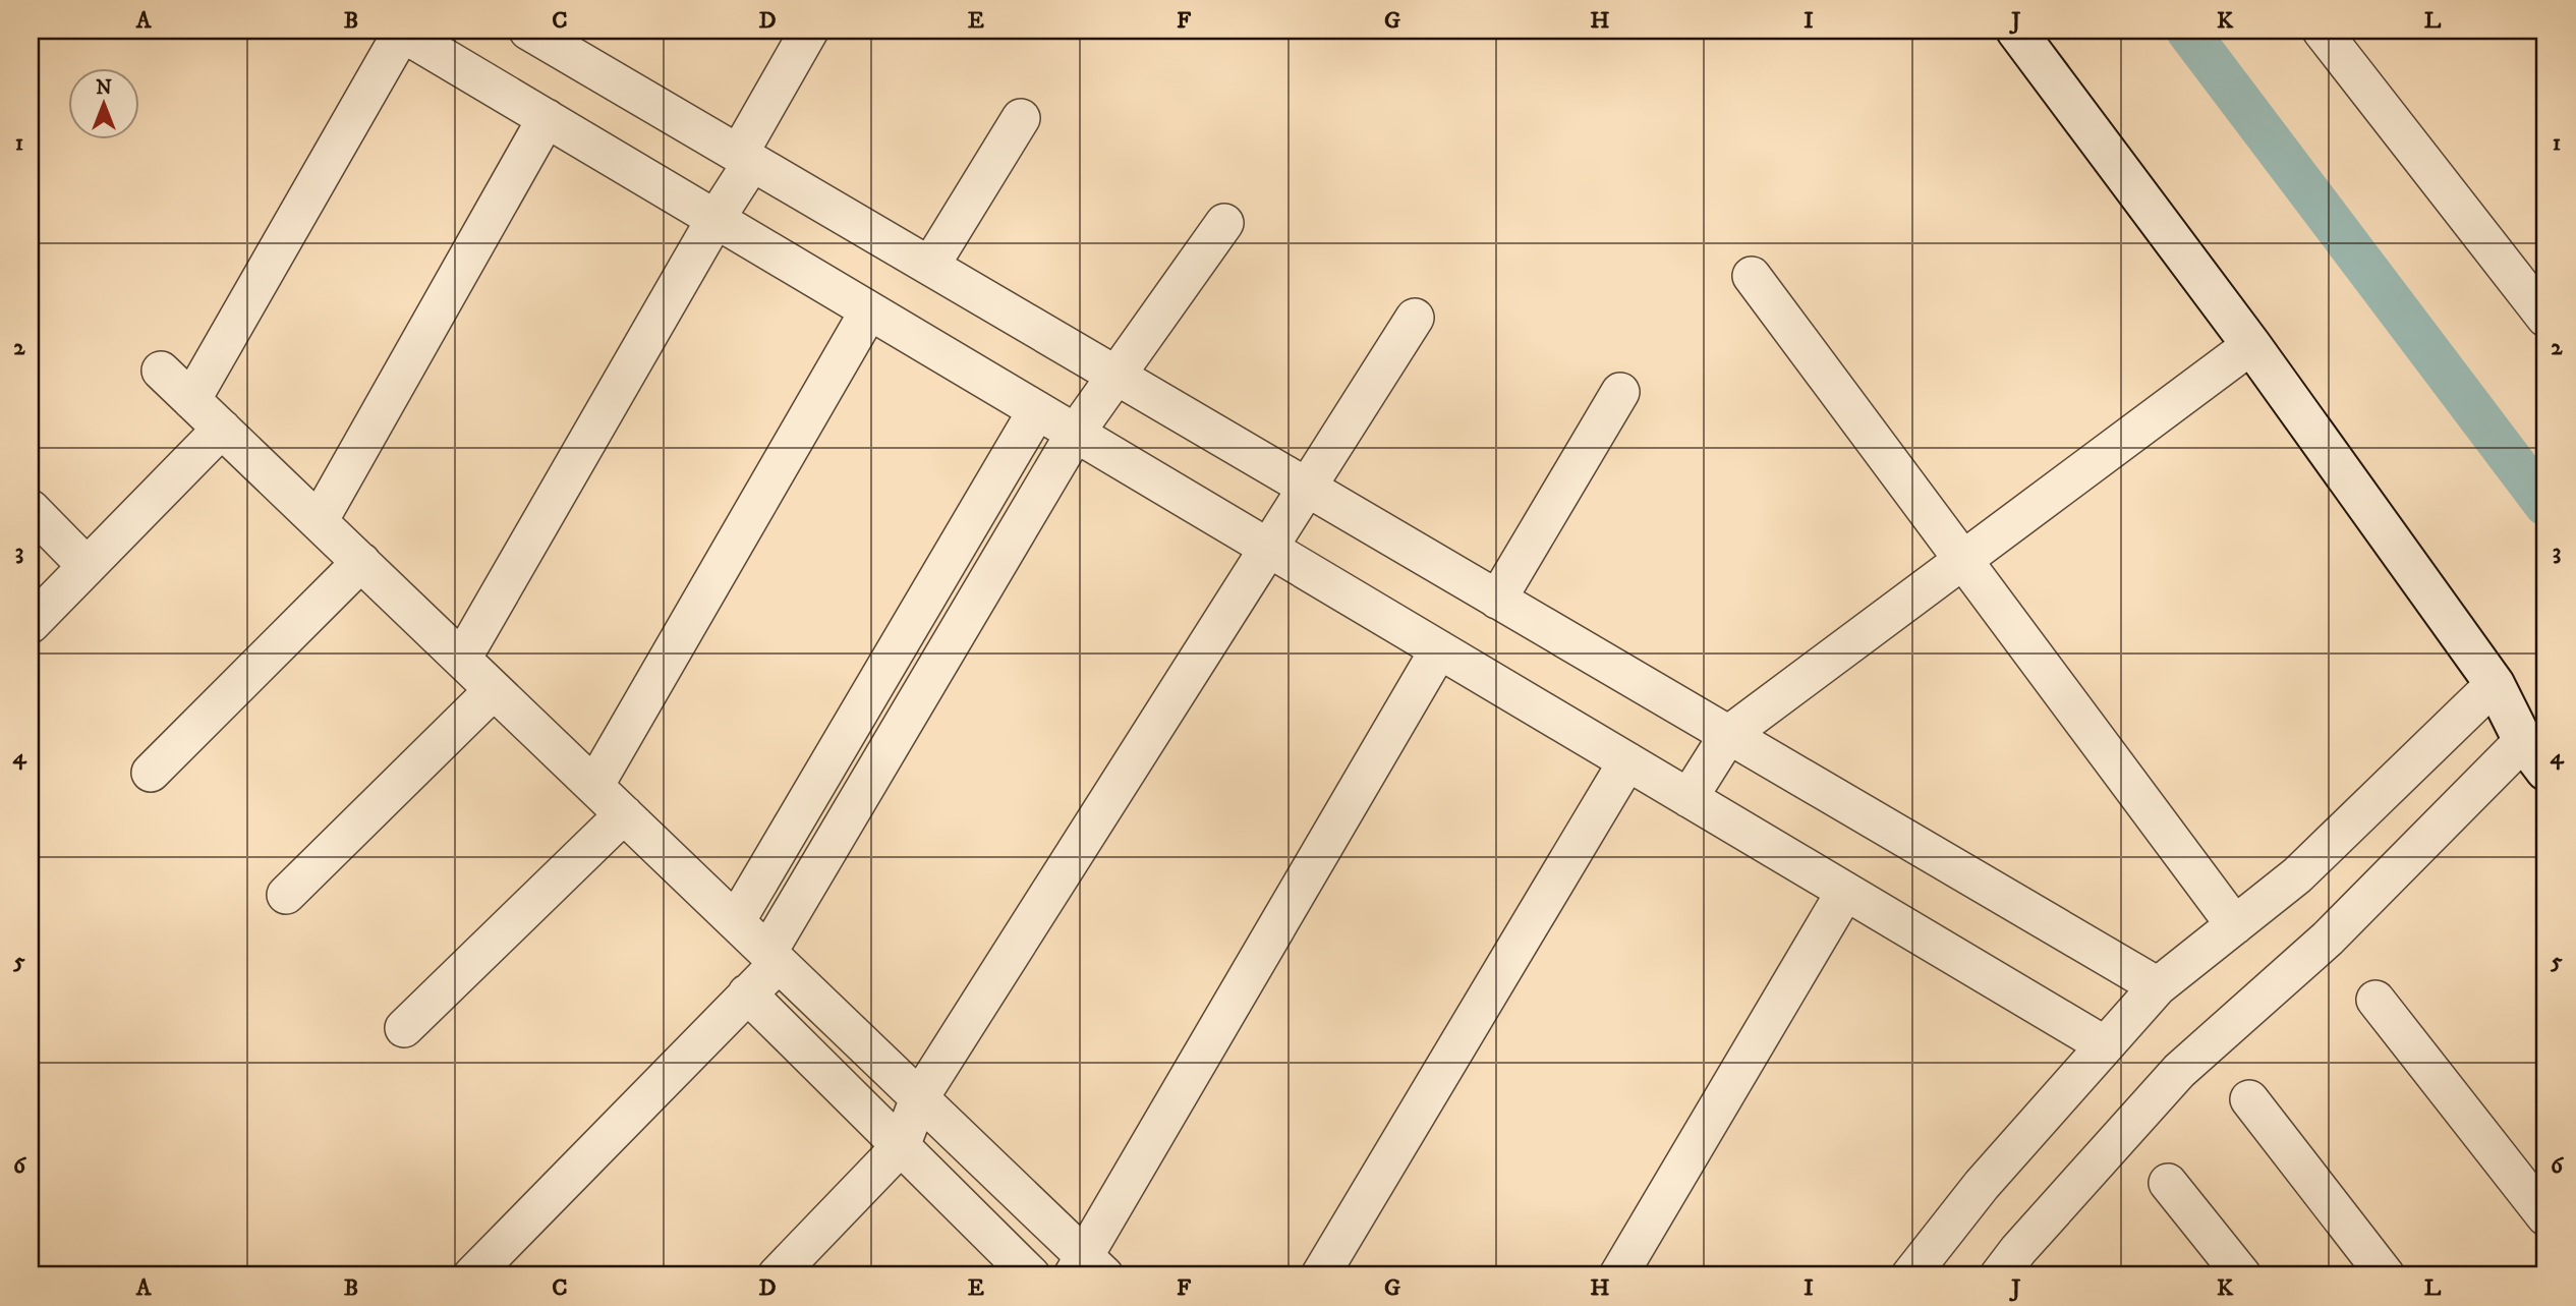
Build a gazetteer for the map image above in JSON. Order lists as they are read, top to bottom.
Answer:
{
  "north": "top",
  "grid": {
    "columns": [
      "A",
      "B",
      "C",
      "D",
      "E",
      "F",
      "G",
      "H",
      "I",
      "J",
      "K",
      "L"
    ],
    "rows": [
      "1",
      "2",
      "3",
      "4",
      "5",
      "6"
    ]
  }
}
